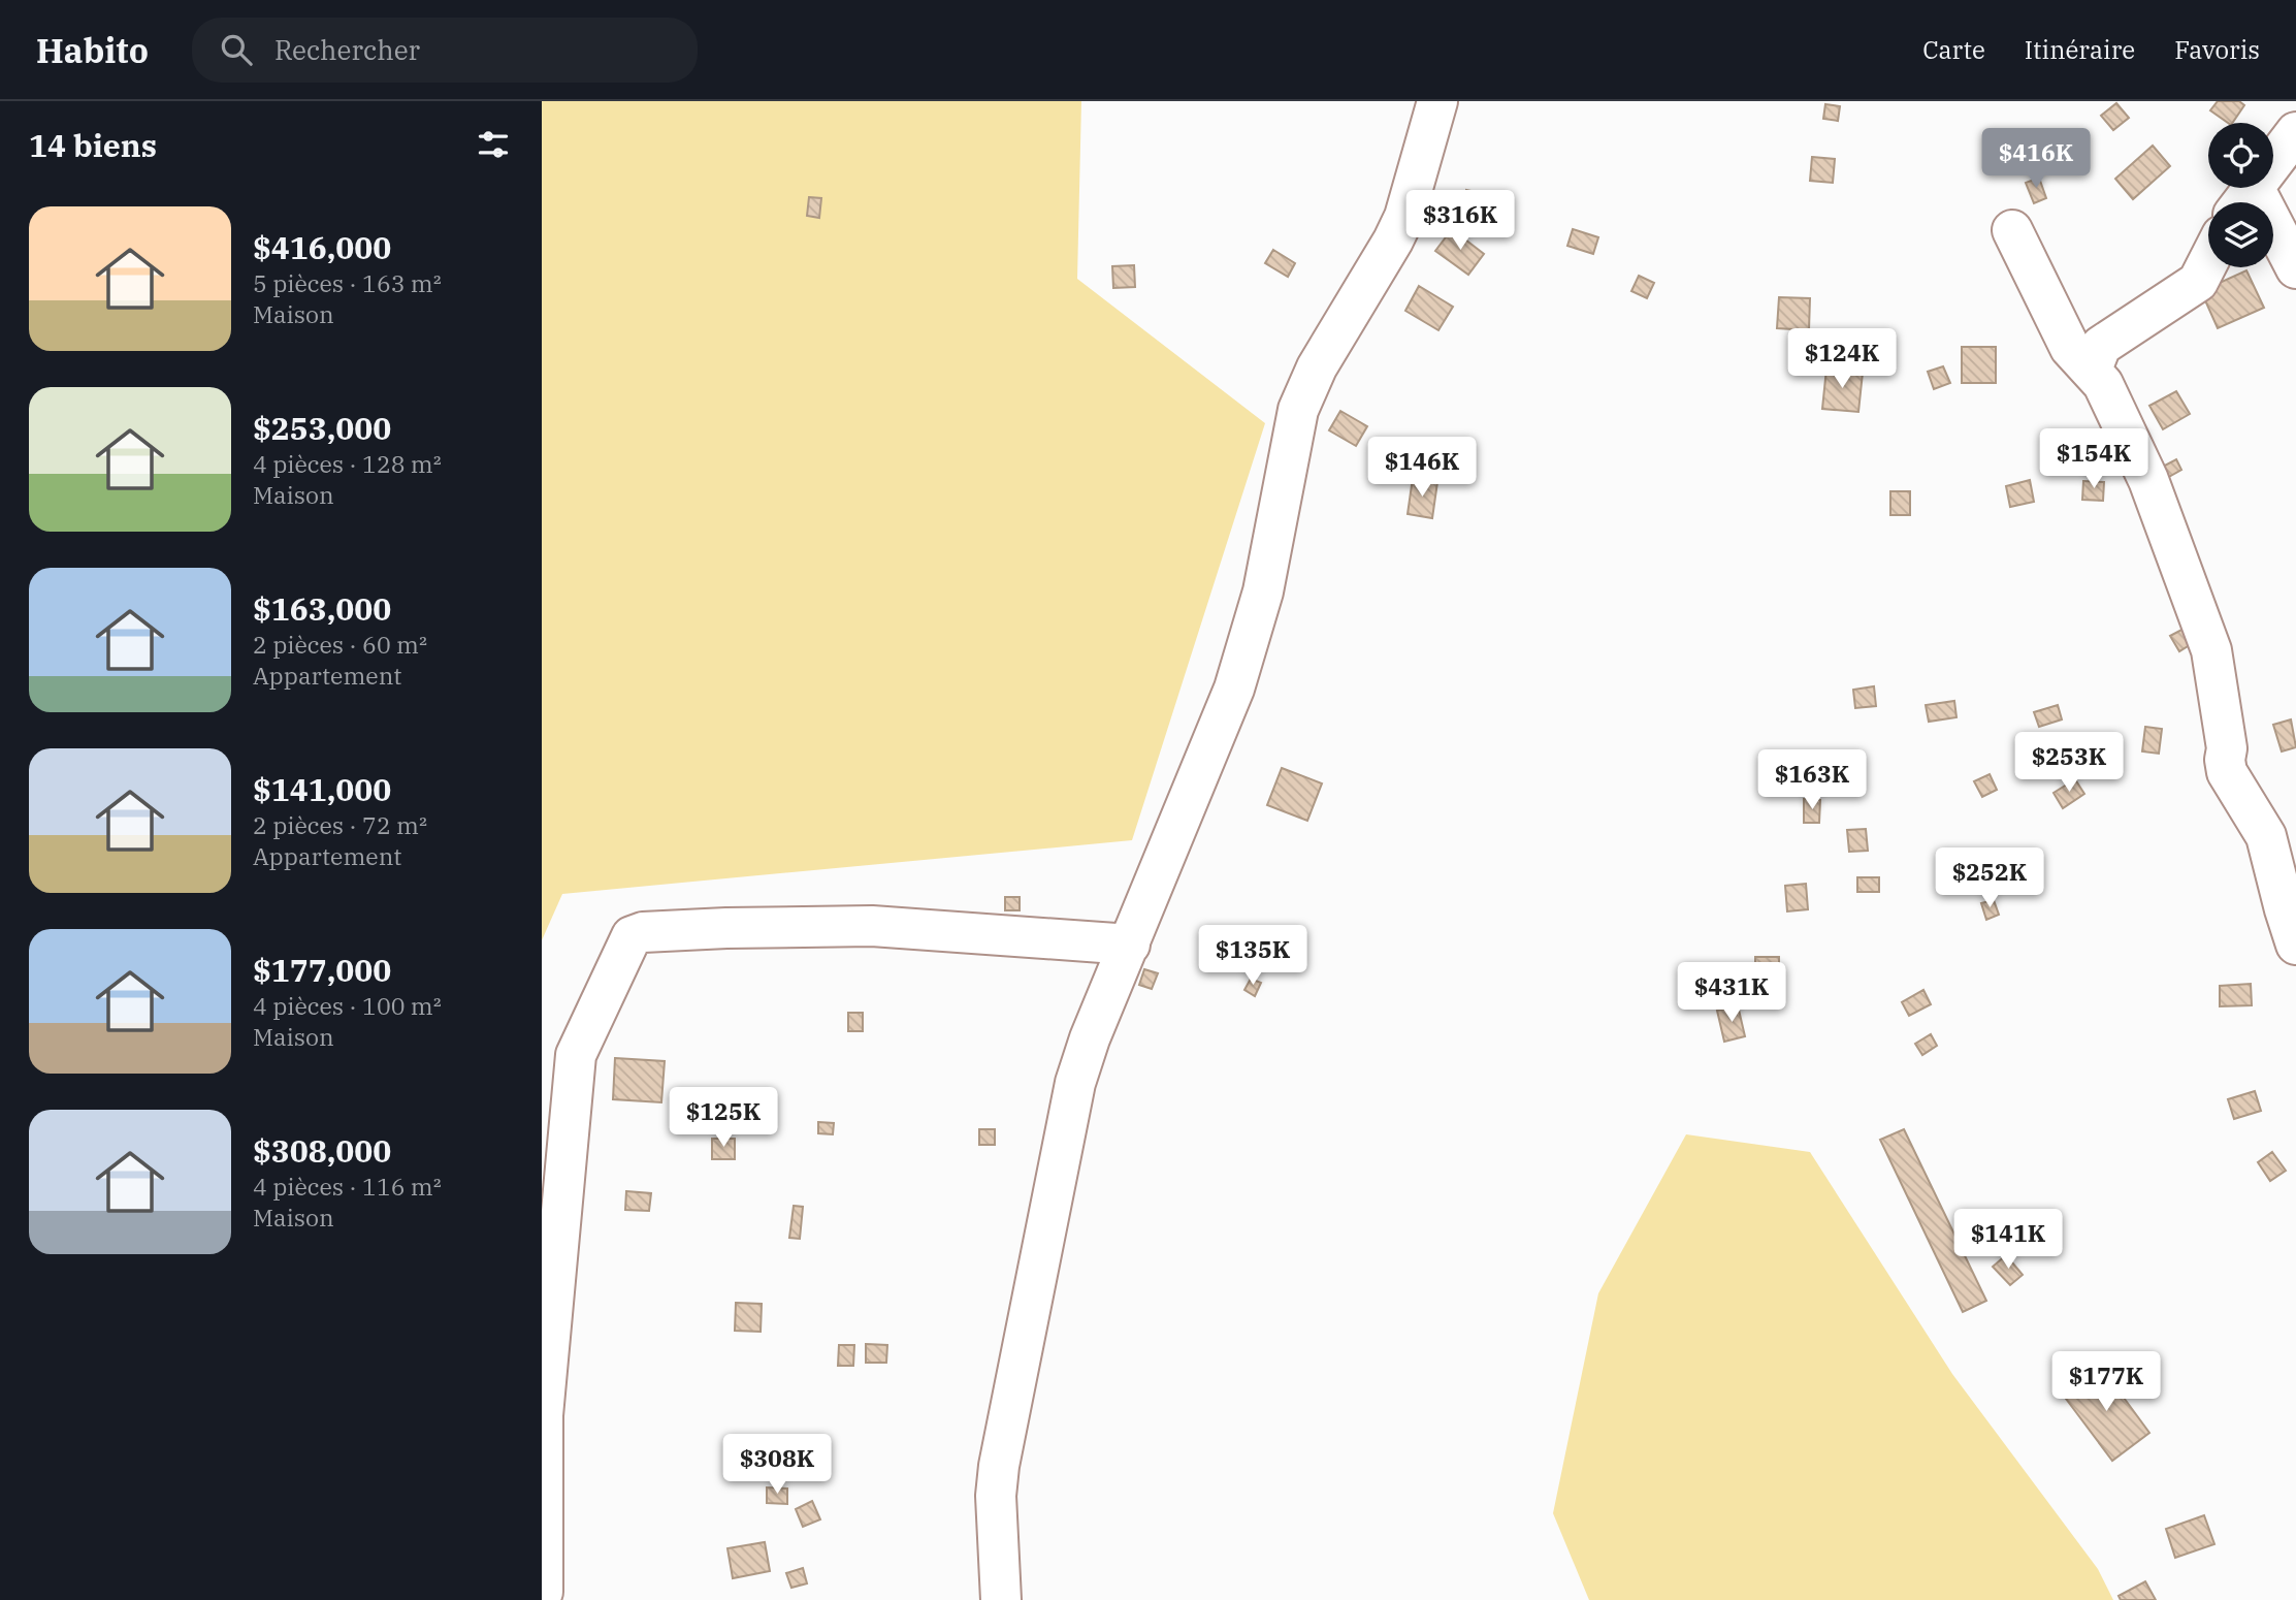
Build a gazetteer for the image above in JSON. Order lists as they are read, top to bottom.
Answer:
{
  "page": {
    "header": "Habito",
    "search": "Rechercher",
    "nav": ["Carte", "Itinéraire", "Favoris"],
    "heading": "14 biens",
    "price": [
      "$416K",
      "$316K",
      "$124K",
      "$154K",
      "$146K",
      "$253K",
      "$163K",
      "$252K",
      "$135K",
      "$431K",
      "$125K",
      "$141K",
      "$177K",
      "$308K"
    ],
    "list": [
      {
        "name": "$416,000",
        "note": "5 pièces · 163 m² · Maison"
      },
      {
        "name": "$253,000",
        "note": "4 pièces · 128 m² · Maison"
      },
      {
        "name": "$163,000",
        "note": "2 pièces · 60 m² · Appartement"
      },
      {
        "name": "$141,000",
        "note": "2 pièces · 72 m² · Appartement"
      },
      {
        "name": "$177,000",
        "note": "4 pièces · 100 m² · Maison"
      },
      {
        "name": "$308,000",
        "note": "4 pièces · 116 m² · Maison"
      }
    ]
  }
}
